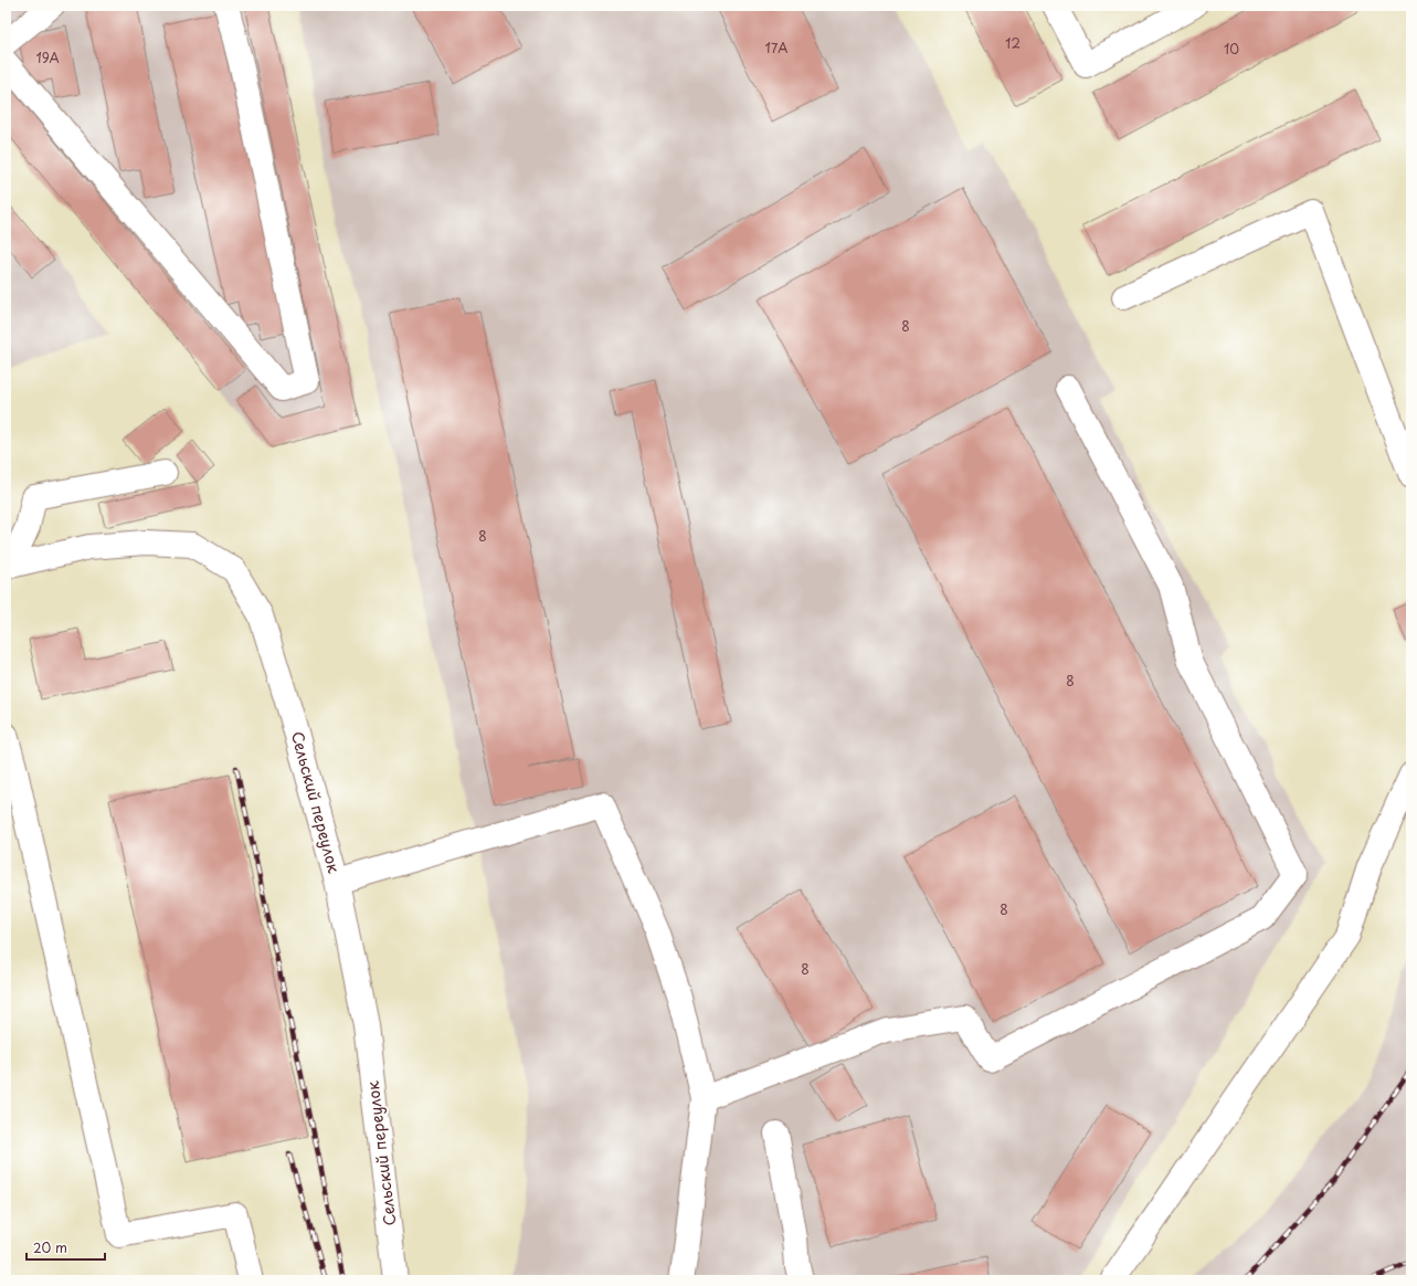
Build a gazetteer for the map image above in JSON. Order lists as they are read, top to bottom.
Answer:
{
  "streets": {
    "street": ["Сельский переулок"]
  },
  "house_numbers": [
    "12",
    "17А",
    "10",
    "19А",
    "8",
    "8",
    "8",
    "8",
    "8"
  ],
  "scale_bar": "20 m"
}
